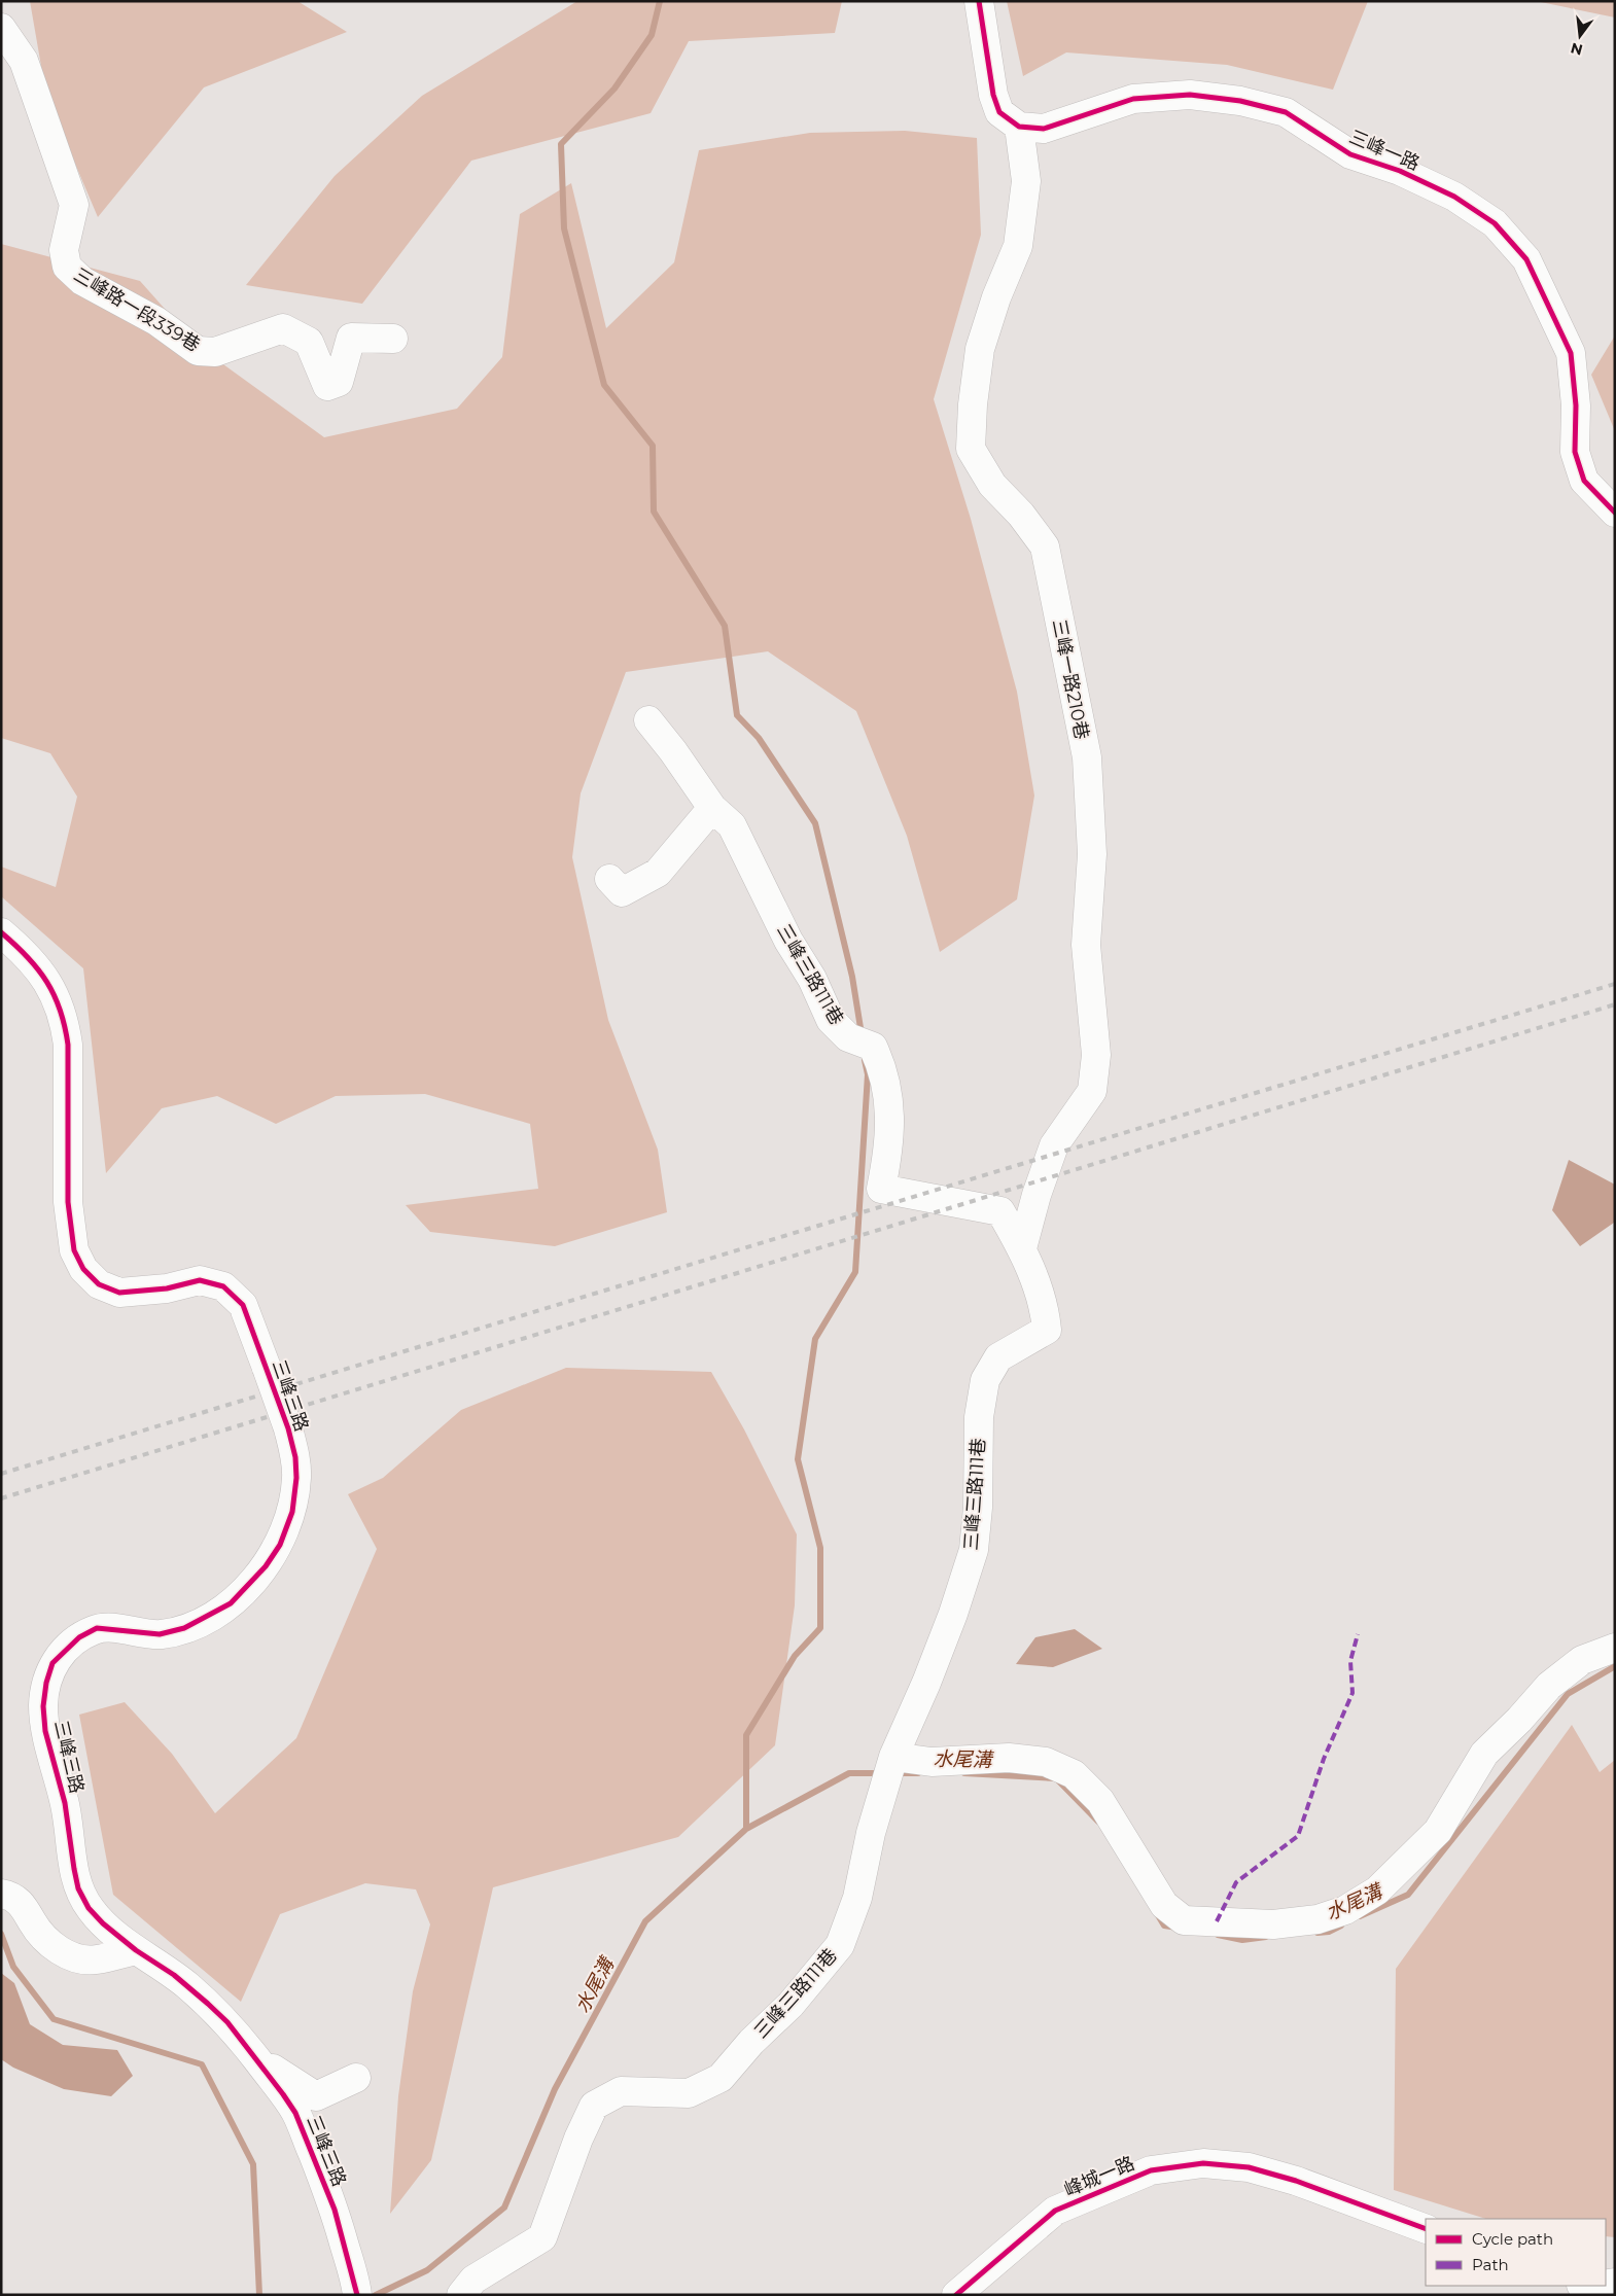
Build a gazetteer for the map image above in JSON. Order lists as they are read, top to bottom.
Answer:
{
  "streets": {
    "street": [
      "三峰一路",
      "三峰路一段339巷",
      "三峰一路210巷",
      "三峰三路111巷",
      "三峰三路",
      "峰城一路"
    ]
  },
  "crossings": [
    ["三峰一路", "三峰一路210巷"],
    ["三峰一路210巷", "三峰三路111巷"]
  ],
  "water": ["水尾溝"],
  "legend": ["Cycle path", "Path"],
  "north": "bottom"
}
